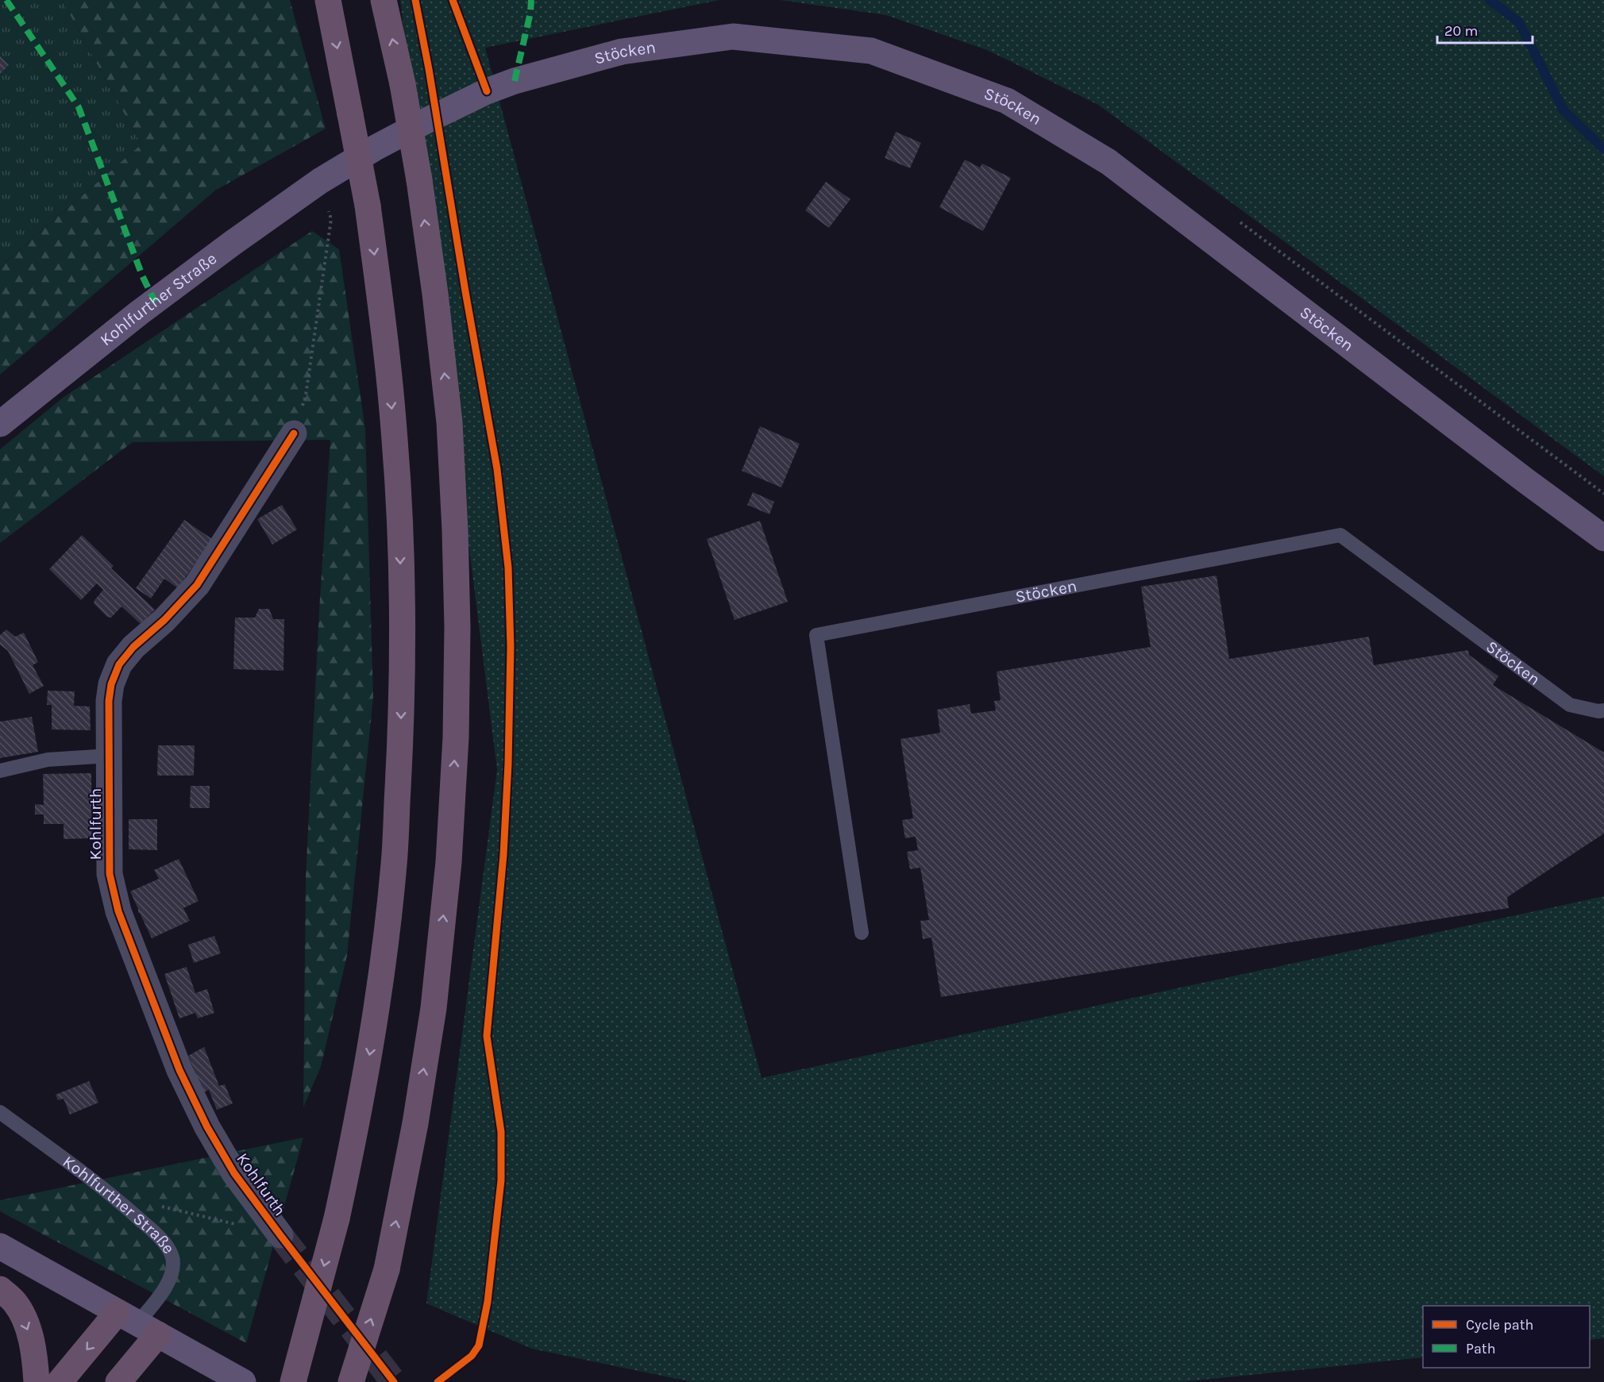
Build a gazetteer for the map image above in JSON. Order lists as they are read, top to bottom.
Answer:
{
  "streets": {
    "main road": ["Stöcken", "Kohlfurther Straße"],
    "street": ["Kohlfurth"]
  },
  "crossings": [
    ["Stöcken", "Kohlfurther Straße"]
  ],
  "legend": ["Cycle path", "Path"],
  "scale_bar": "20 m"
}
